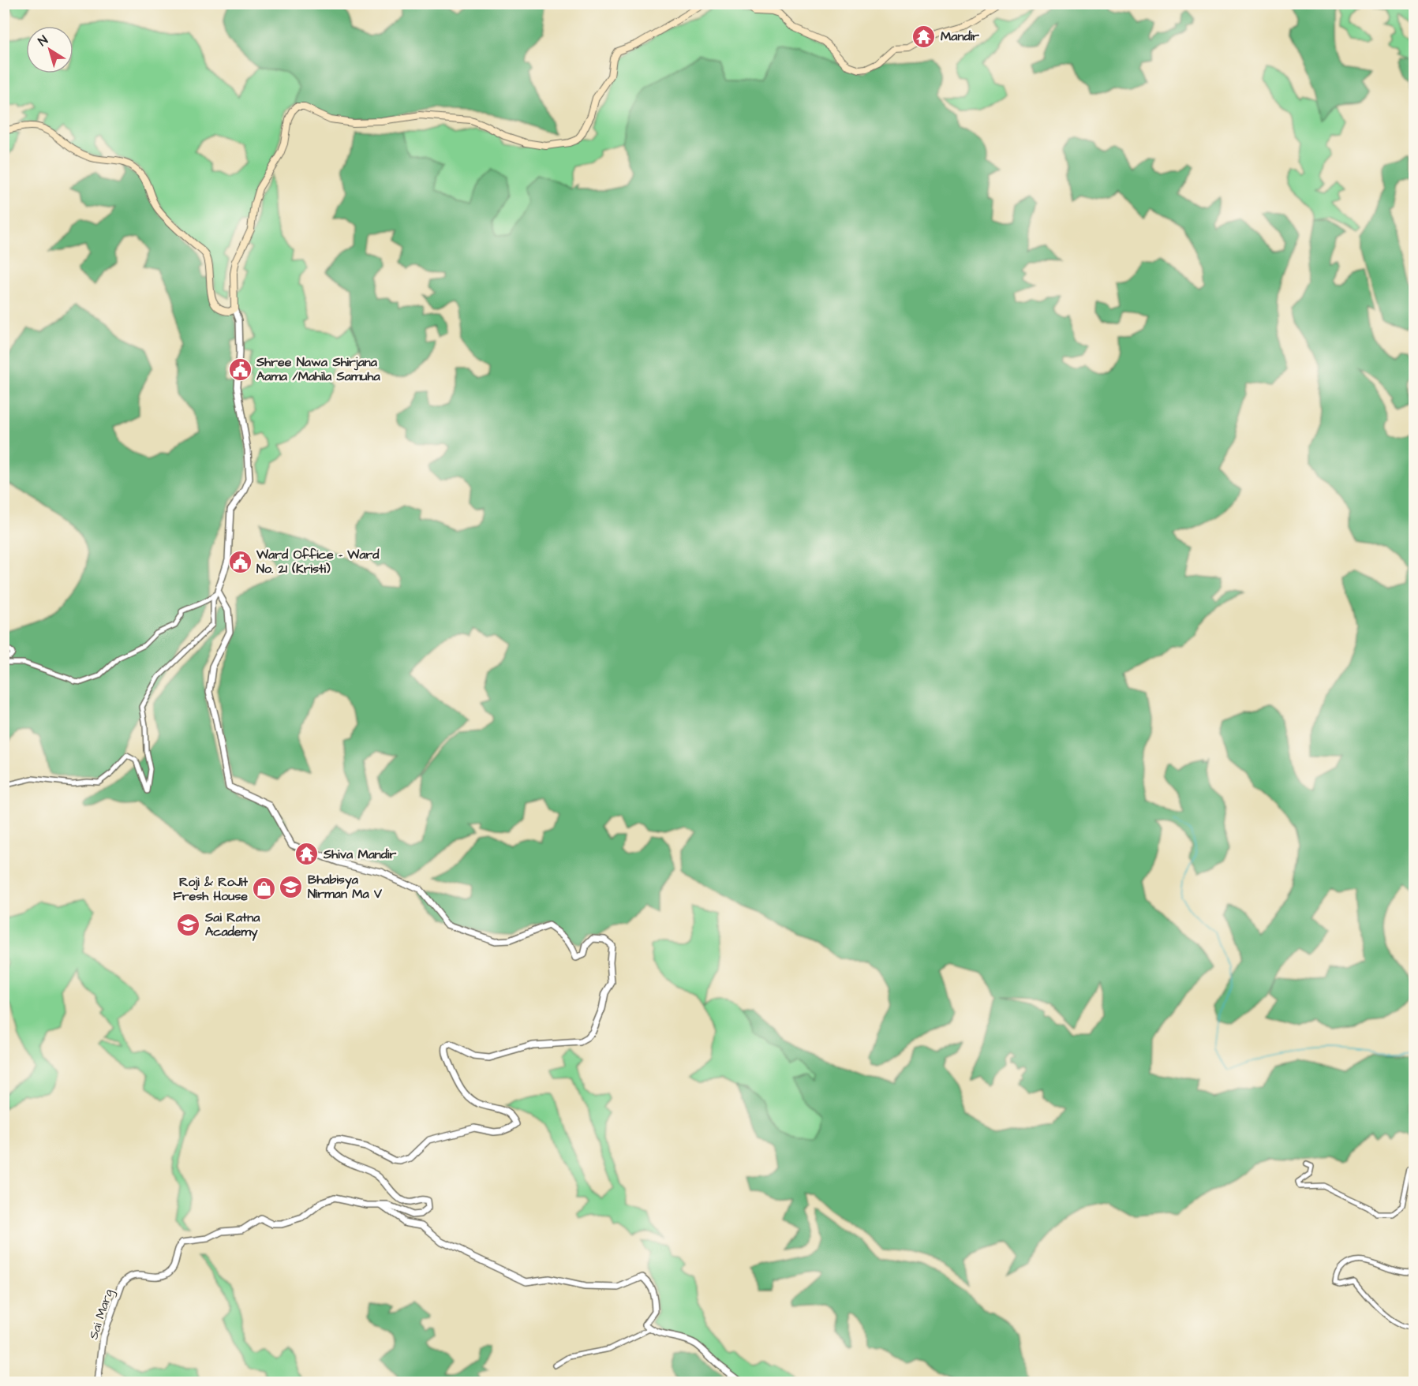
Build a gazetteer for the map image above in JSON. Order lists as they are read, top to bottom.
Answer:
{
  "streets": {
    "street": ["Sai Marg"]
  },
  "places": {
    "temple": ["Mandir", "Shiva Mandir"],
    "public building": ["Shree Nawa Shirjana Aama /Mahila Samuha", "Ward Office - Ward No. 21 (Kristi)"],
    "school or university": ["Bhabisya Nirman Ma V", "Sai Ratna Academy"],
    "shop": ["Roji & RoJit Fresh House"]
  },
  "north": "top left"
}
